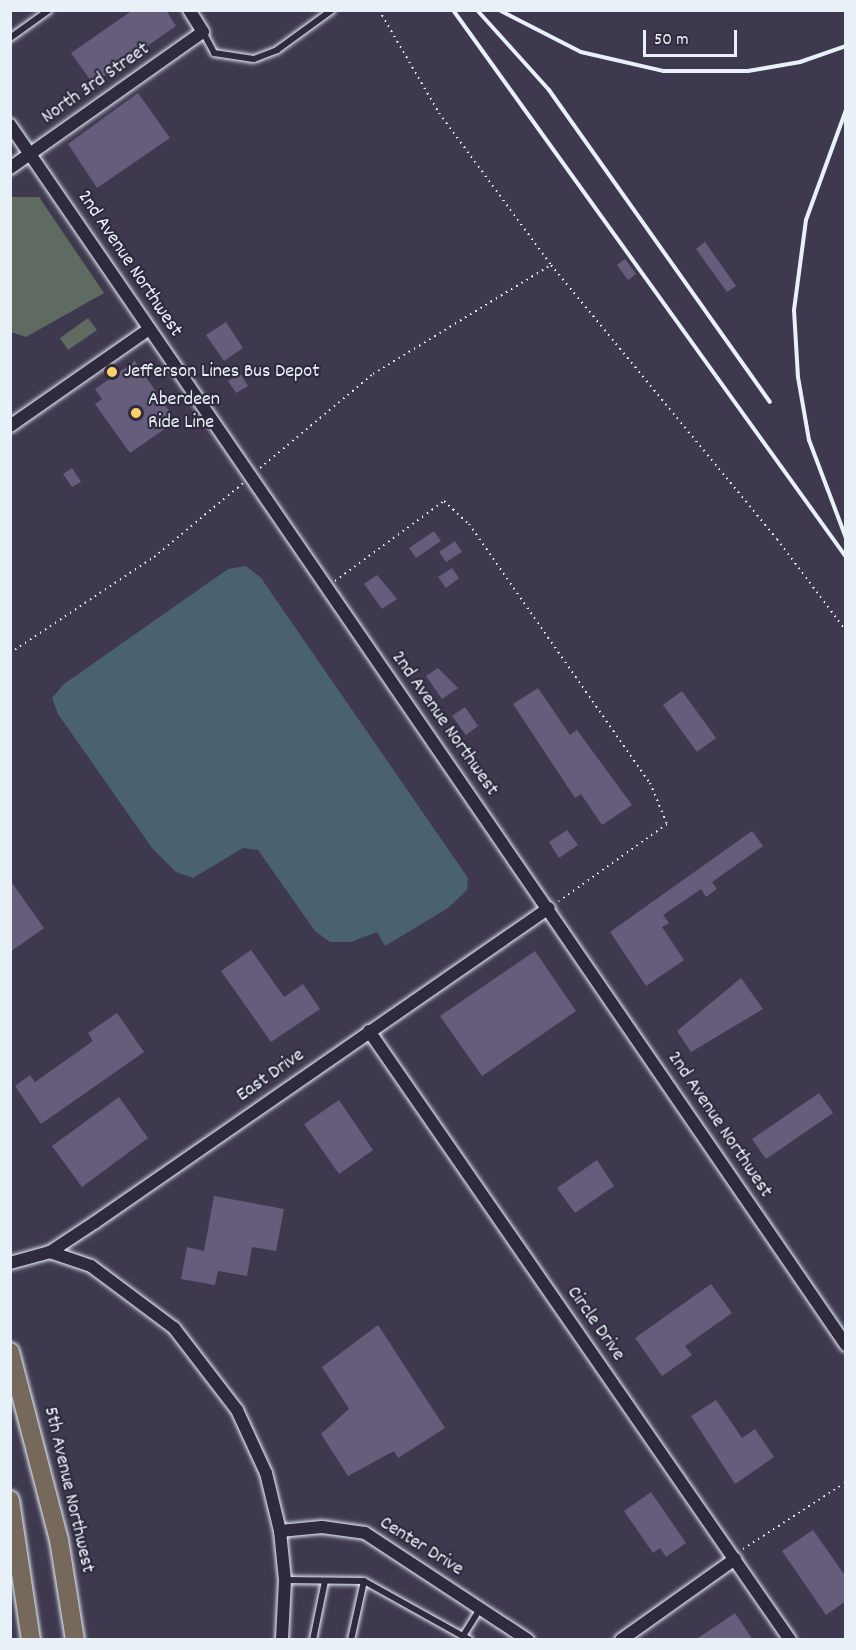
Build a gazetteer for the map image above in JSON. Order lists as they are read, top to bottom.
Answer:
{
  "streets": {
    "main road": ["5th Avenue Northwest"],
    "street": [
      "North 3rd Street",
      "2nd Avenue Northwest",
      "East Drive",
      "Circle Drive",
      "Center Drive"
    ]
  },
  "crossings": [
    ["North 3rd Street", "2nd Avenue Northwest"],
    ["2nd Avenue Northwest", "East Drive"],
    ["East Drive", "Circle Drive"]
  ],
  "places": ["Jefferson Lines Bus Depot", "Aberdeen Ride Line"],
  "scale_bar": "50 m"
}
